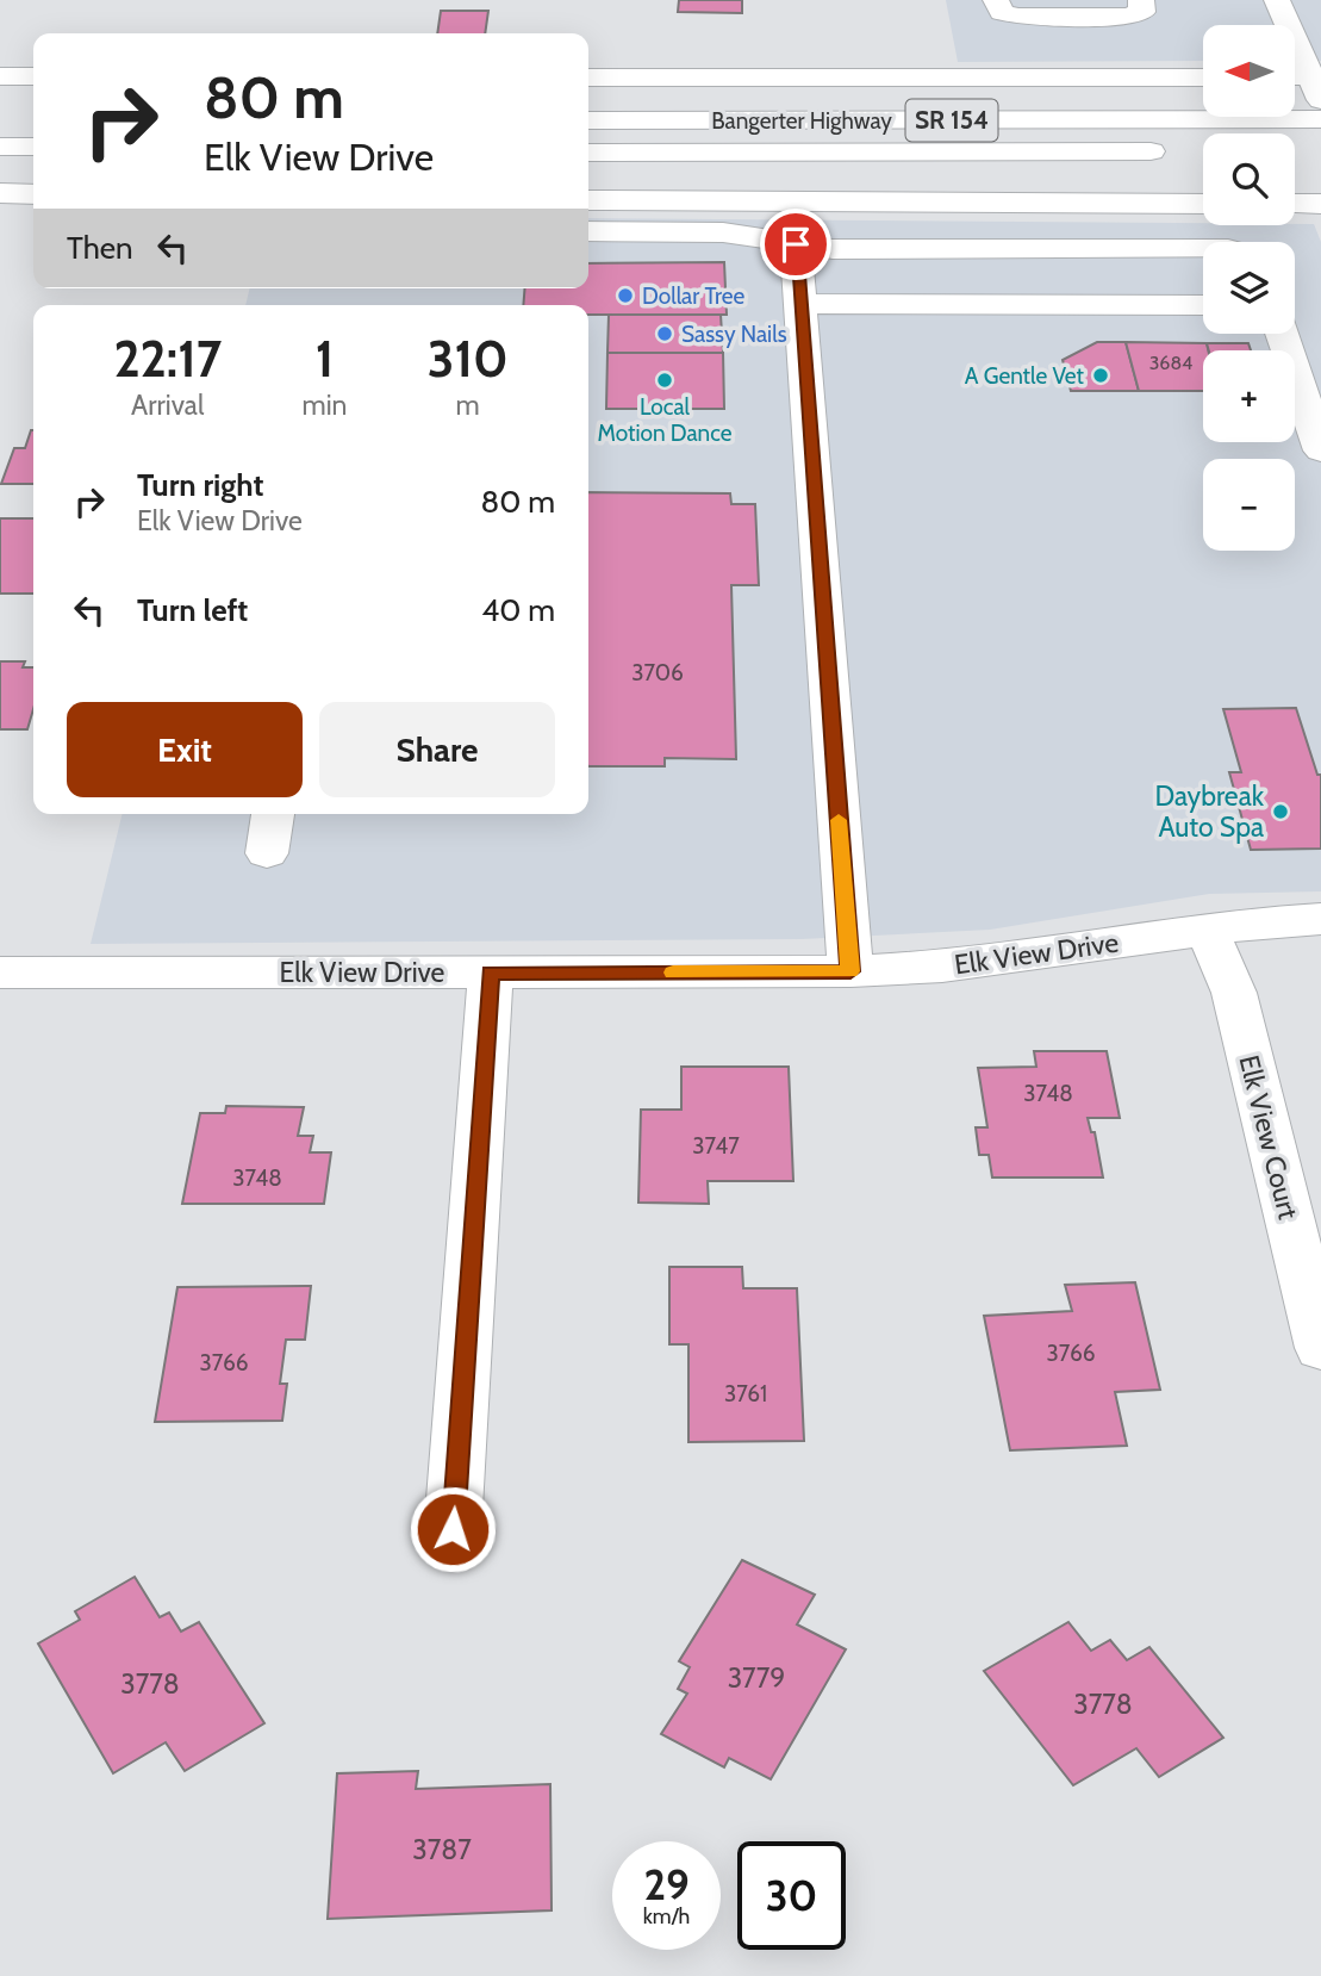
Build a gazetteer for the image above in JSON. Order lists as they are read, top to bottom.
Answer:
{
  "streets": {
    "main road": [
      "Bangerter Highway",
      "SR 154",
      "Elk View Drive",
      "Elk View Court"
    ]
  },
  "crossings": [
    ["Elk View Drive", "Elk View Court"]
  ],
  "places": [
    "Dollar Tree",
    "Sassy Nails",
    "A Gentle Vet",
    "Local Motion Dance",
    "Daybreak Auto Spa"
  ],
  "house_numbers": [
    "3684",
    "3706",
    "3748",
    "3747",
    "3748",
    "3766",
    "3766",
    "3761",
    "3779",
    "3778",
    "3778",
    "3787"
  ],
  "north": "left",
  "page": {
    "map_buttons": ["+", "−"],
    "turn": ["80 m", "Elk View Drive"],
    "then": "Then",
    "eta": [
      "22:17",
      "Arrival",
      "1",
      "min",
      "310",
      "m"
    ],
    "list": [
      {
        "name": "Turn right",
        "note": "Elk View Drive",
        "value": "80 m"
      },
      {
        "name": "Turn left",
        "value": "40 m"
      }
    ],
    "buttons": ["Exit", "Share"],
    "speed": "29 km/h",
    "limit": "30"
  }
}
